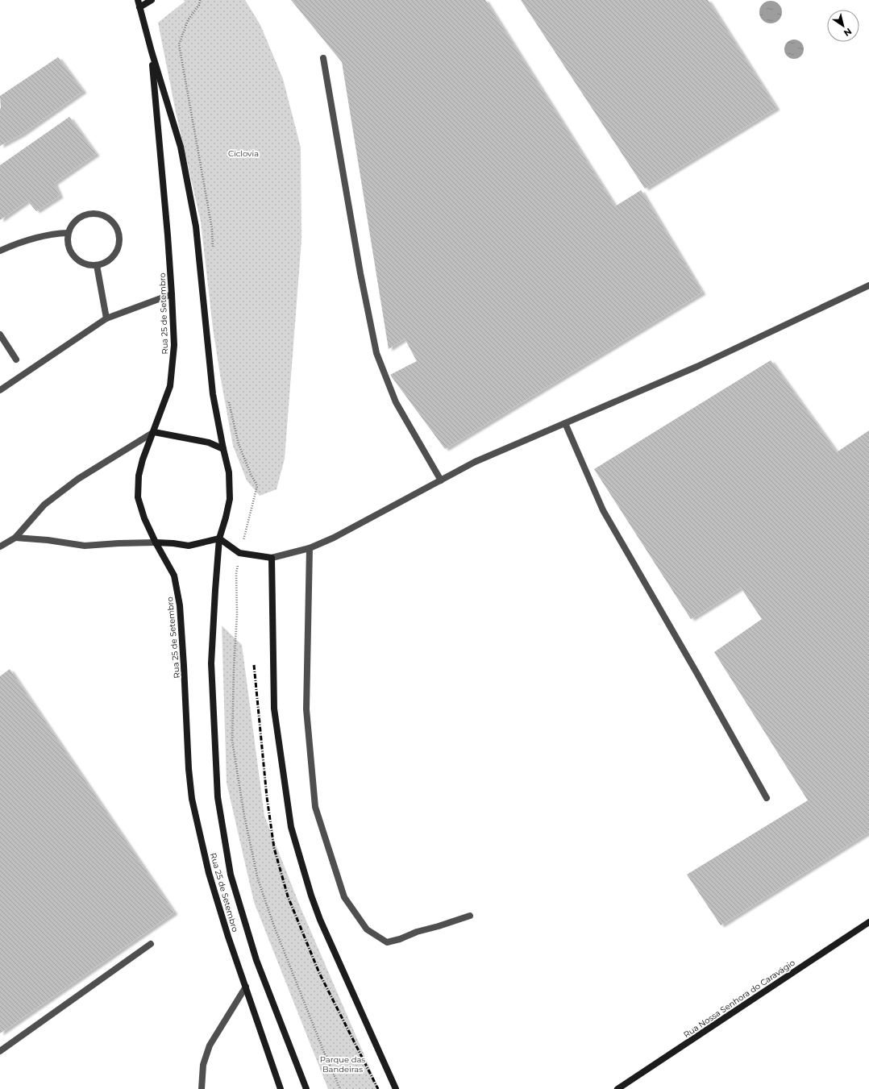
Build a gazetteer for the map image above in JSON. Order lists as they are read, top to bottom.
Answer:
{
  "streets": {
    "main road": ["Rua 25 de Setembro", "Rua Nossa Senhora do Caravágio"]
  },
  "parks": ["Ciclovia", "Parque das Bandeiras"],
  "north": "bottom right"
}
